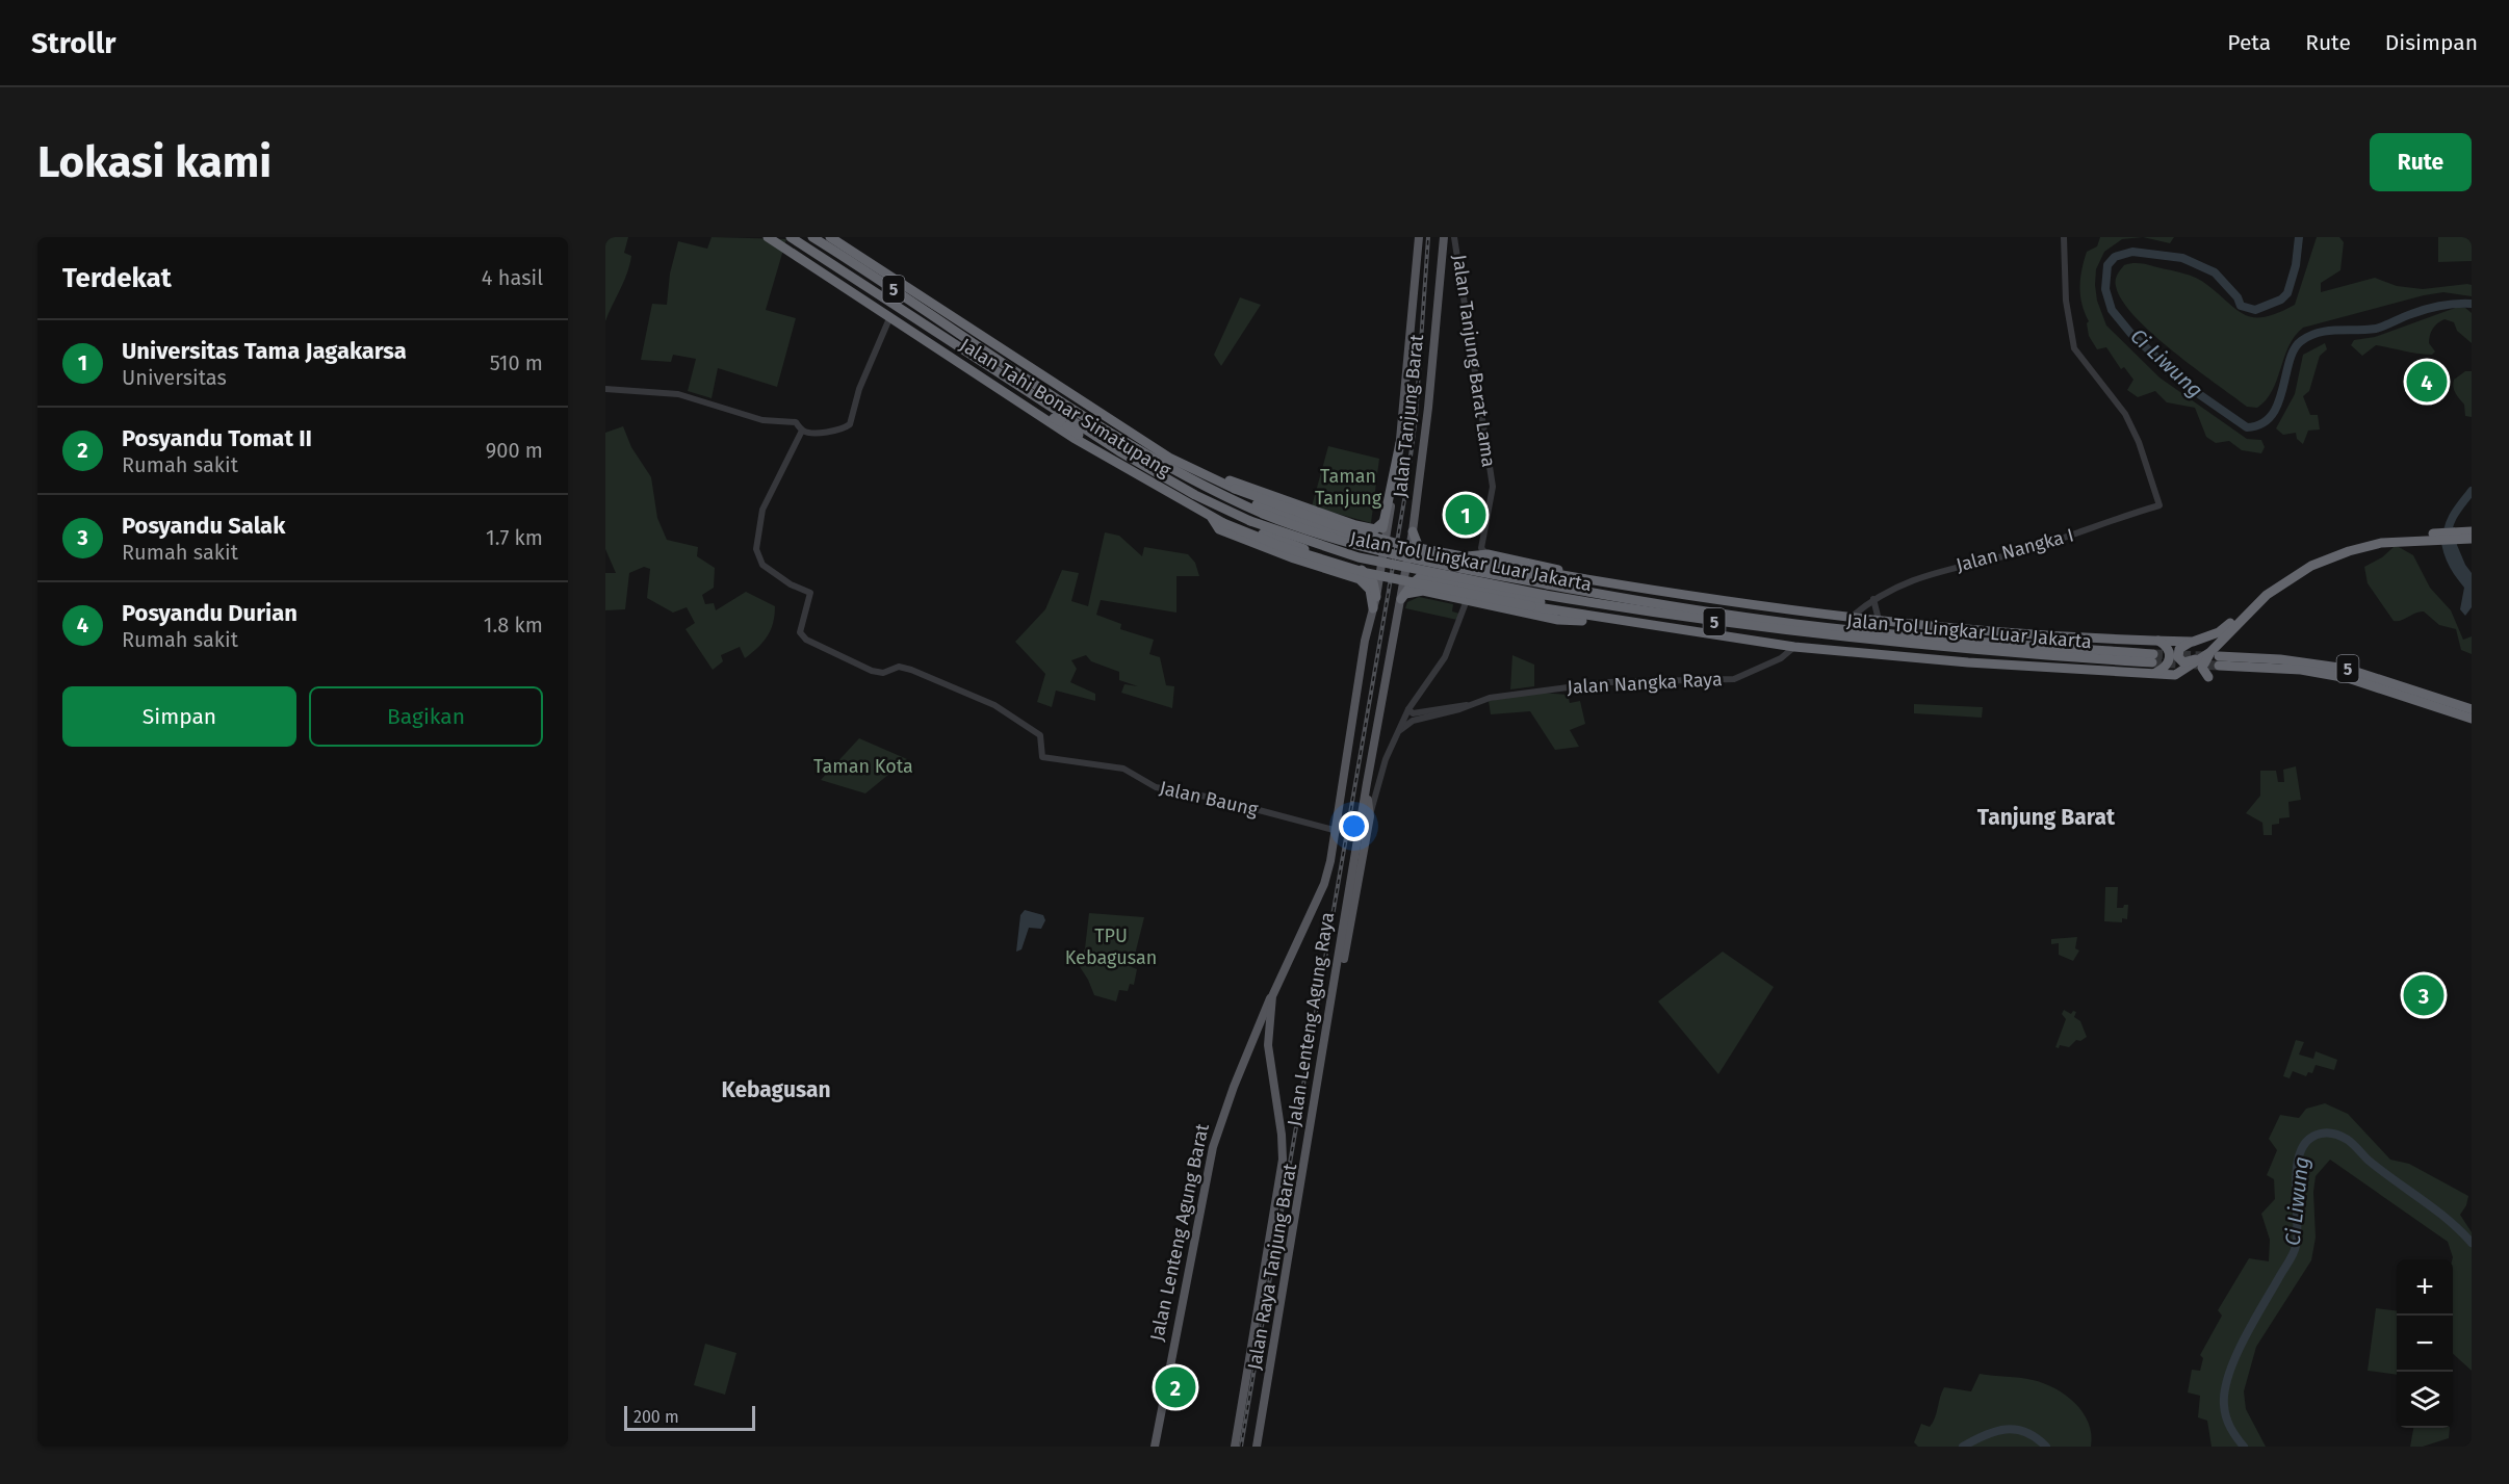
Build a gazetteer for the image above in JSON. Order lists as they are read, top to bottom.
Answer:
{
  "streets": {
    "highway": ["5", "Jalan Tahi Bonar Simatupang", "Jalan Tol Lingkar Luar Jakarta"],
    "main road": [
      "Jalan Tanjung Barat",
      "Jalan Lenteng Agung Raya",
      "Jalan Lenteng Agung Barat",
      "Jalan Raya Tanjung Barat"
    ],
    "street": [
      "Jalan Tanjung Barat Lama",
      "Jalan Nangka I",
      "Jalan Nangka Raya",
      "Jalan Baung"
    ]
  },
  "crossings": [
    ["5", "Jalan Tahi Bonar Simatupang"],
    ["Jalan Tahi Bonar Simatupang", "Jalan Nangka I"],
    ["Jalan Tahi Bonar Simatupang", "Jalan Nangka Raya"],
    ["Jalan Tanjung Barat", "Jalan Lenteng Agung Raya"],
    ["Jalan Nangka Raya", "Jalan Raya Tanjung Barat"],
    ["Jalan Baung", "Jalan Lenteng Agung Raya"],
    ["Jalan Lenteng Agung Raya", "Jalan Lenteng Agung Barat"],
    ["Jalan Lenteng Agung Raya", "Jalan Raya Tanjung Barat"]
  ],
  "districts": ["Tanjung Barat", "Kebagusan"],
  "water": ["Ci Liwung"],
  "parks": ["Taman Tanjung", "Taman Kota", "TPU Kebagusan"],
  "scale_bar": "200 m",
  "page": {
    "header": "Strollr",
    "nav": ["Peta", "Rute", "Disimpan"],
    "buttons": [
      "Rute",
      ["Simpan", "Bagikan"]
    ],
    "title": "Lokasi kami",
    "heading": ["Terdekat", "4 hasil"],
    "list": [
      {
        "mark": "1",
        "name": "Universitas Tama Jagakarsa",
        "note": "Universitas",
        "value": "510 m"
      },
      {
        "mark": "2",
        "name": "Posyandu Tomat II",
        "note": "Rumah sakit",
        "value": "900 m"
      },
      {
        "mark": "3",
        "name": "Posyandu Salak",
        "note": "Rumah sakit",
        "value": "1.7 km"
      },
      {
        "mark": "4",
        "name": "Posyandu Durian",
        "note": "Rumah sakit",
        "value": "1.8 km"
      }
    ],
    "pins": [
      "4",
      "1",
      "3",
      "2"
    ],
    "map_buttons": ["+", "−"],
    "scale": "200 m"
  }
}
